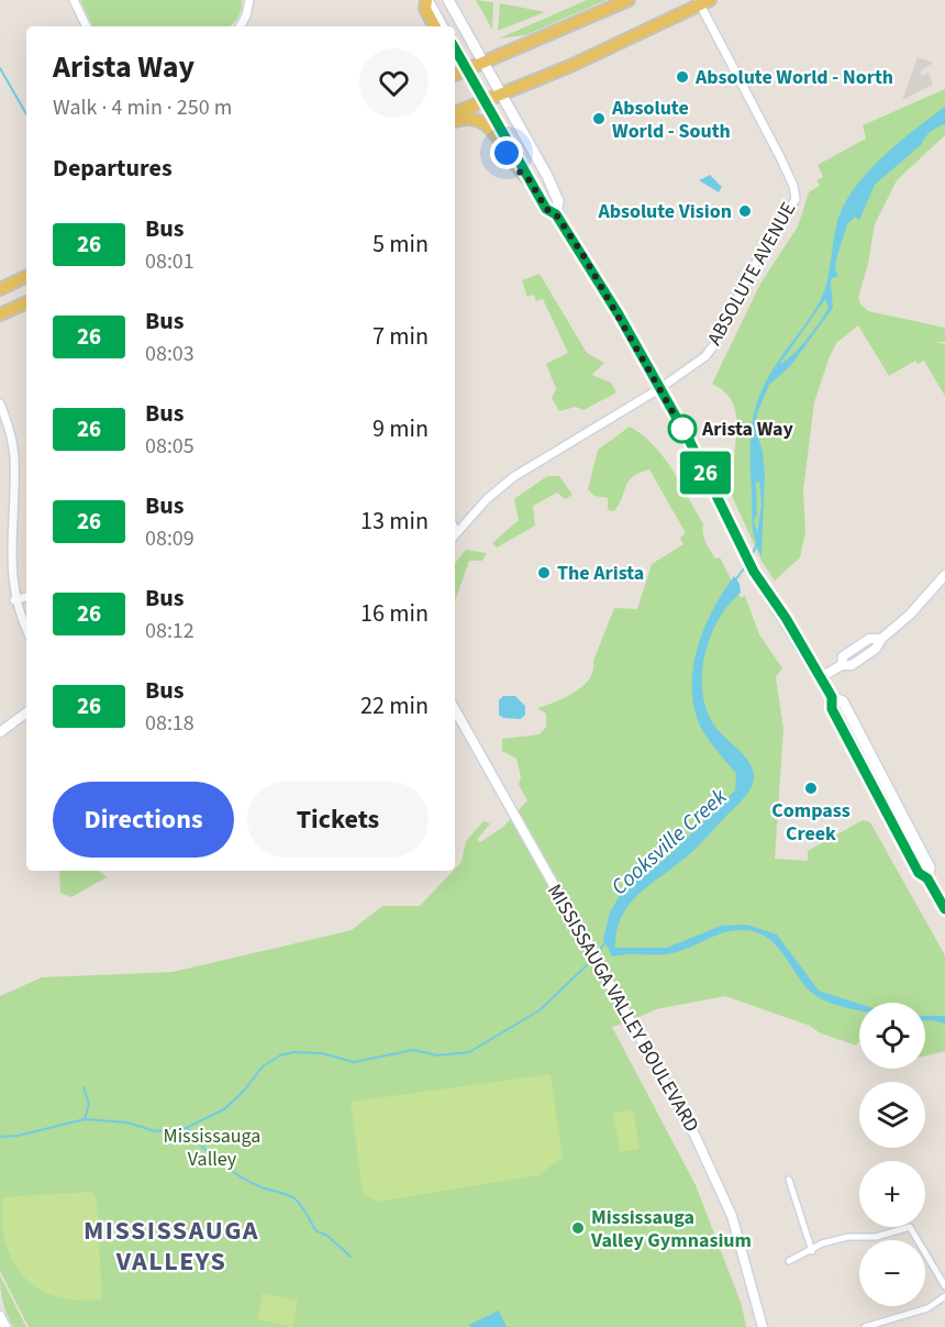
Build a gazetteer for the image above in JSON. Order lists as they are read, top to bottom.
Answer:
{
  "streets": {
    "street": ["ABSOLUTE AVENUE", "MISSISSAUGA VALLEY BOULEVARD"]
  },
  "districts": ["MISSISSAUGA VALLEYS"],
  "water": ["Cooksville Creek"],
  "parks": ["Mississauga Valley"],
  "places": [
    "Absolute World - North",
    "Absolute World - South",
    "Absolute Vision",
    "Arista Way",
    "The Arista",
    "Compass Creek",
    "Mississauga Valley Gymnasium"
  ],
  "lines": ["bus line 26"],
  "page": {
    "on_map": "26",
    "heading": [
      ["Arista Way", "Walk · 4 min · 250 m"],
      "Departures"
    ],
    "list": [
      {
        "mark": "26",
        "name": "Bus",
        "note": "08:01",
        "value": "5 min"
      },
      {
        "mark": "26",
        "name": "Bus",
        "note": "08:03",
        "value": "7 min"
      },
      {
        "mark": "26",
        "name": "Bus",
        "note": "08:05",
        "value": "9 min"
      },
      {
        "mark": "26",
        "name": "Bus",
        "note": "08:09",
        "value": "13 min"
      },
      {
        "mark": "26",
        "name": "Bus",
        "note": "08:12",
        "value": "16 min"
      },
      {
        "mark": "26",
        "name": "Bus",
        "note": "08:18",
        "value": "22 min"
      }
    ],
    "buttons": ["Directions", "Tickets"],
    "map_buttons": ["+", "−"]
  }
}
